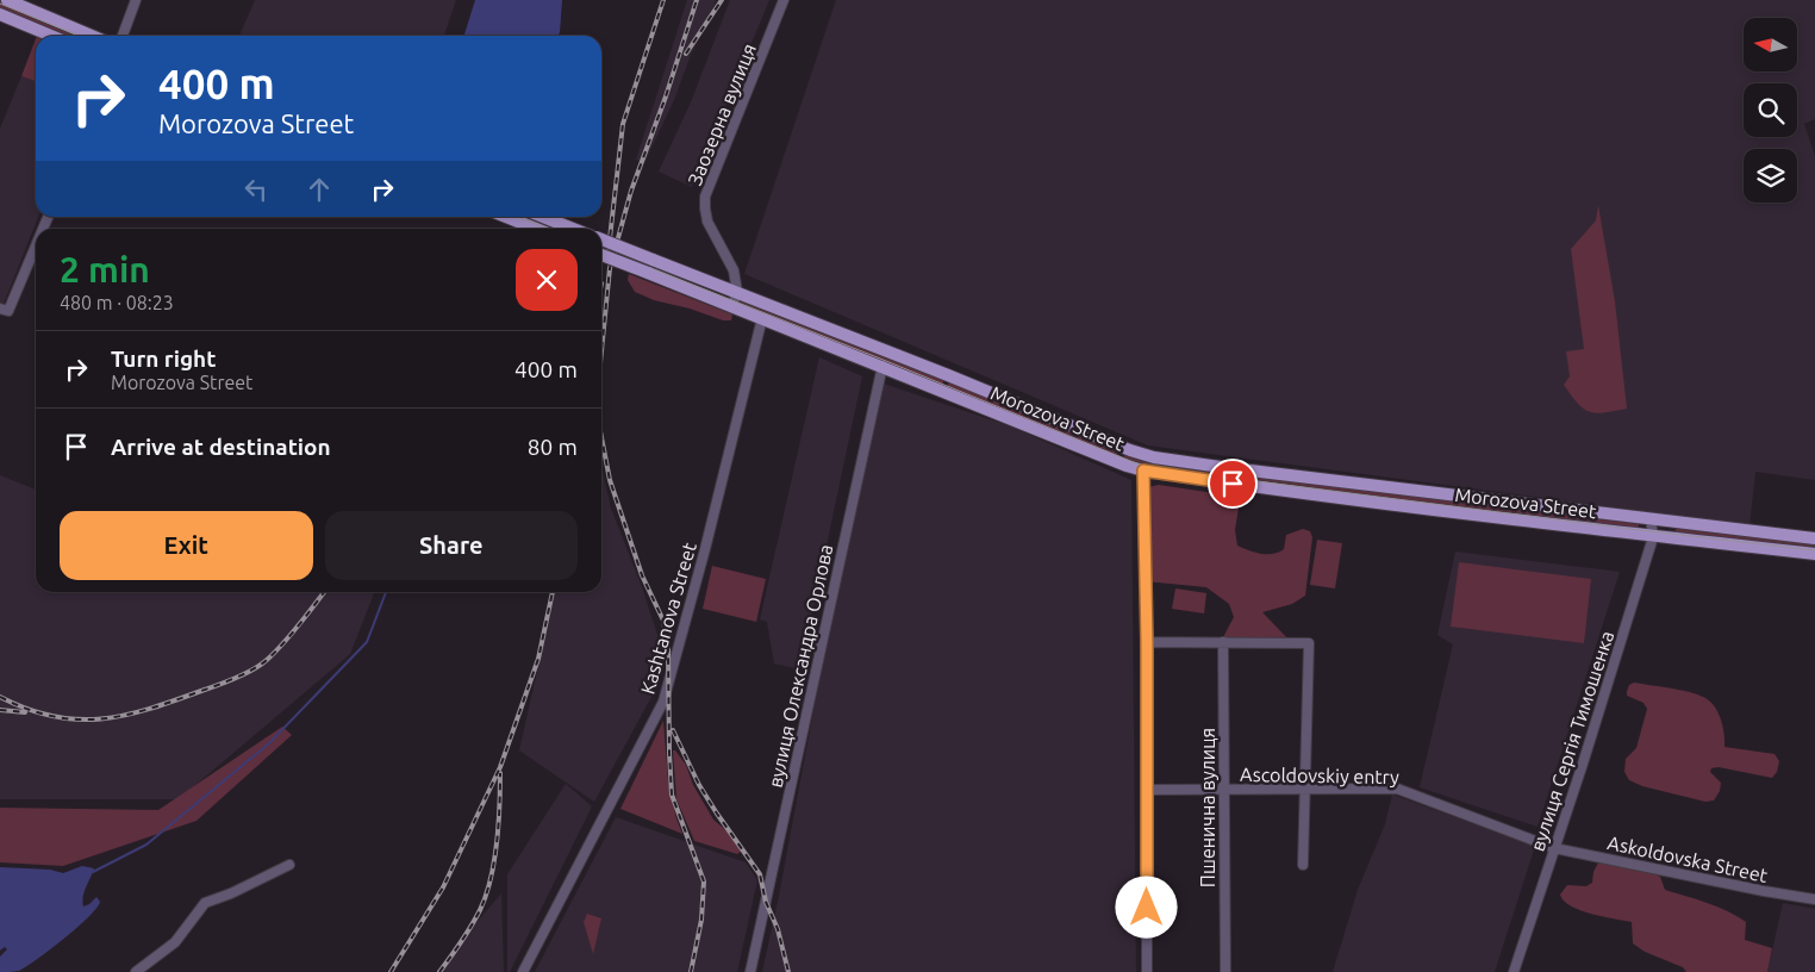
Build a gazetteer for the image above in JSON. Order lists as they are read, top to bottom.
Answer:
{
  "streets": {
    "main road": ["Morozova Street"],
    "street": [
      "Заозерна вулиця",
      "Kashtanova Street",
      "вулиця Олександра Орлова",
      "вулиця Сергія Тимошенка",
      "Ascoldovskiy entry",
      "Пшенична вулиця",
      "Askoldovska Street"
    ]
  },
  "crossings": [
    ["Заозерна вулиця", "Morozova Street"],
    ["Morozova Street", "Kashtanova Street"],
    ["Morozova Street", "вулиця Олександра Орлова"],
    ["Morozova Street", "вулиця Сергія Тимошенка"],
    ["вулиця Сергія Тимошенка", "Ascoldovskiy entry"],
    ["вулиця Сергія Тимошенка", "Askoldovska Street"],
    ["Ascoldovskiy entry", "Пшенична вулиця"],
    ["Ascoldovskiy entry", "Askoldovska Street"]
  ],
  "north": "left",
  "page": {
    "turn": ["400 m", "Morozova Street"],
    "heading": ["2 min", "480 m · 08:23"],
    "list": [
      {
        "name": "Turn right",
        "note": "Morozova Street",
        "value": "400 m"
      },
      {
        "name": "Arrive at destination",
        "value": "80 m"
      }
    ],
    "buttons": ["Exit", "Share"]
  }
}
